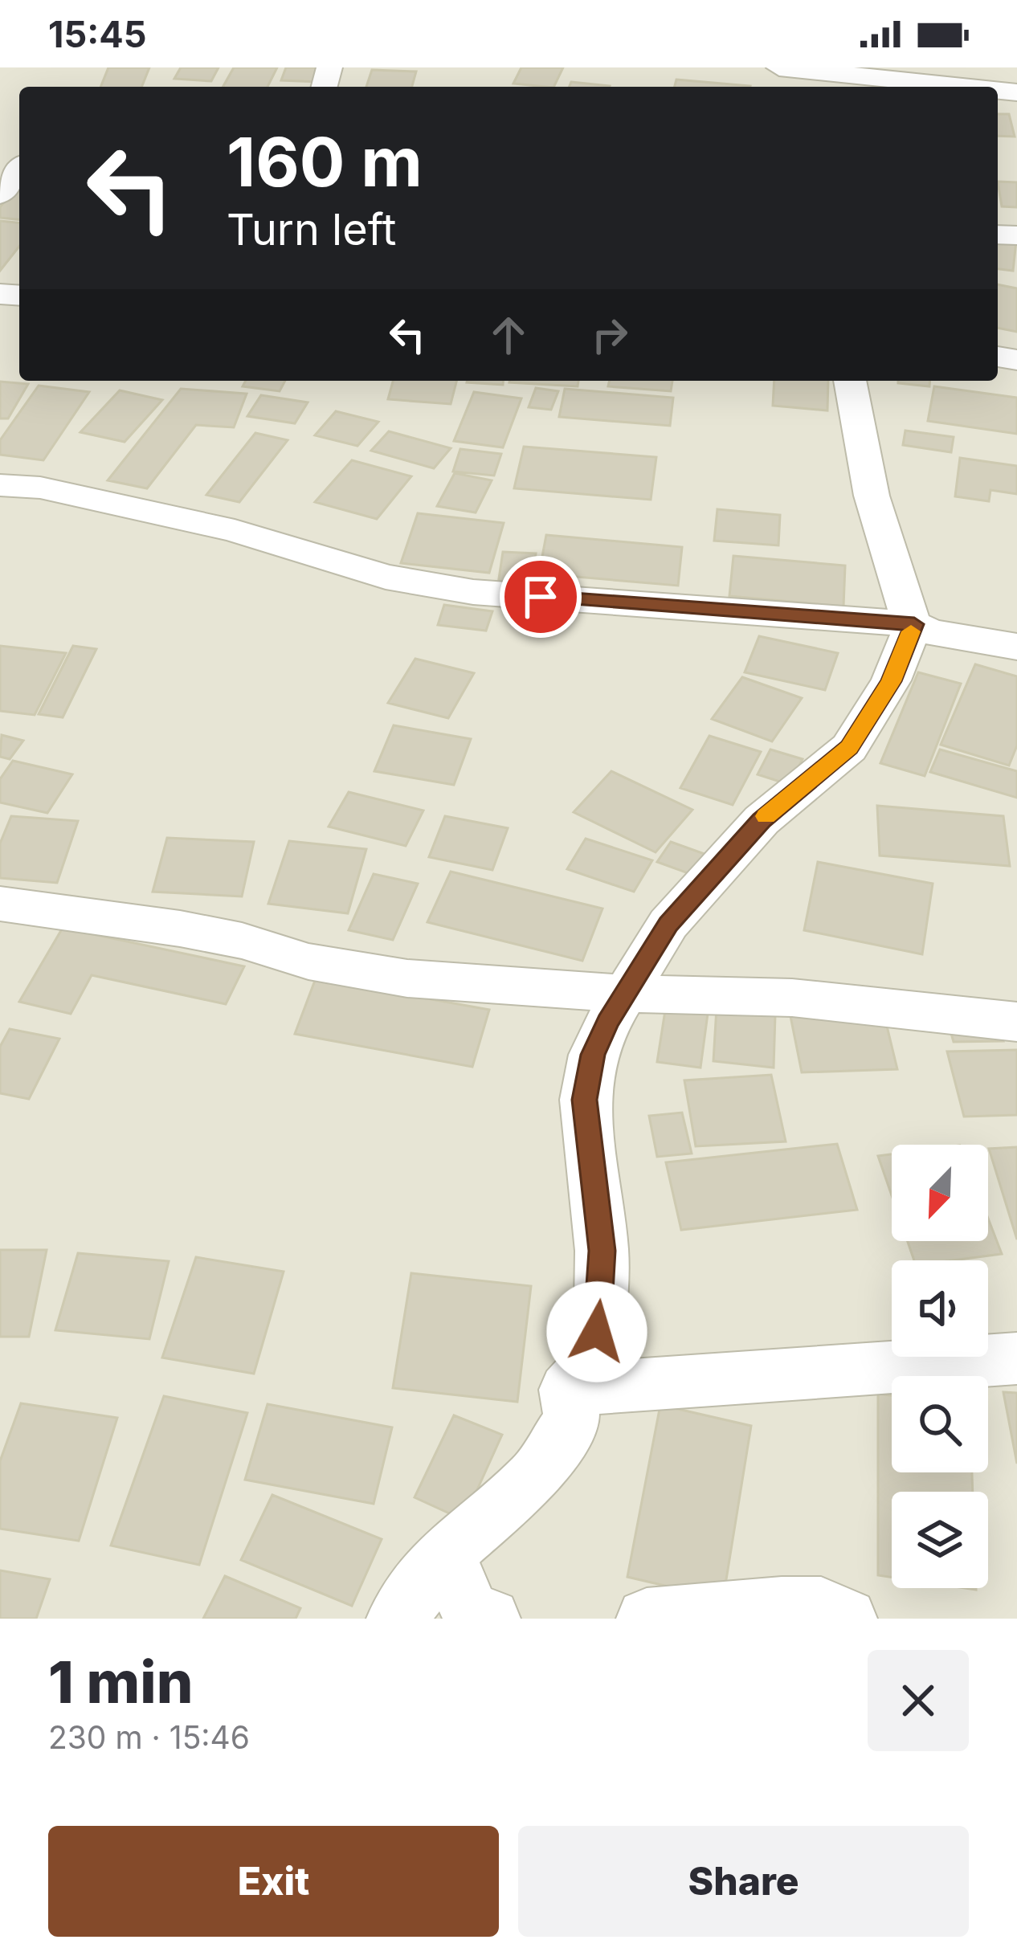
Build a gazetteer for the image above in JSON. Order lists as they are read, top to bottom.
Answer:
{
  "north": "bottom left",
  "page": {
    "status": "15:45",
    "turn": ["160 m", "Turn left"],
    "heading": ["1 min", "230 m · 15:46"],
    "buttons": ["Exit", "Share"]
  }
}
